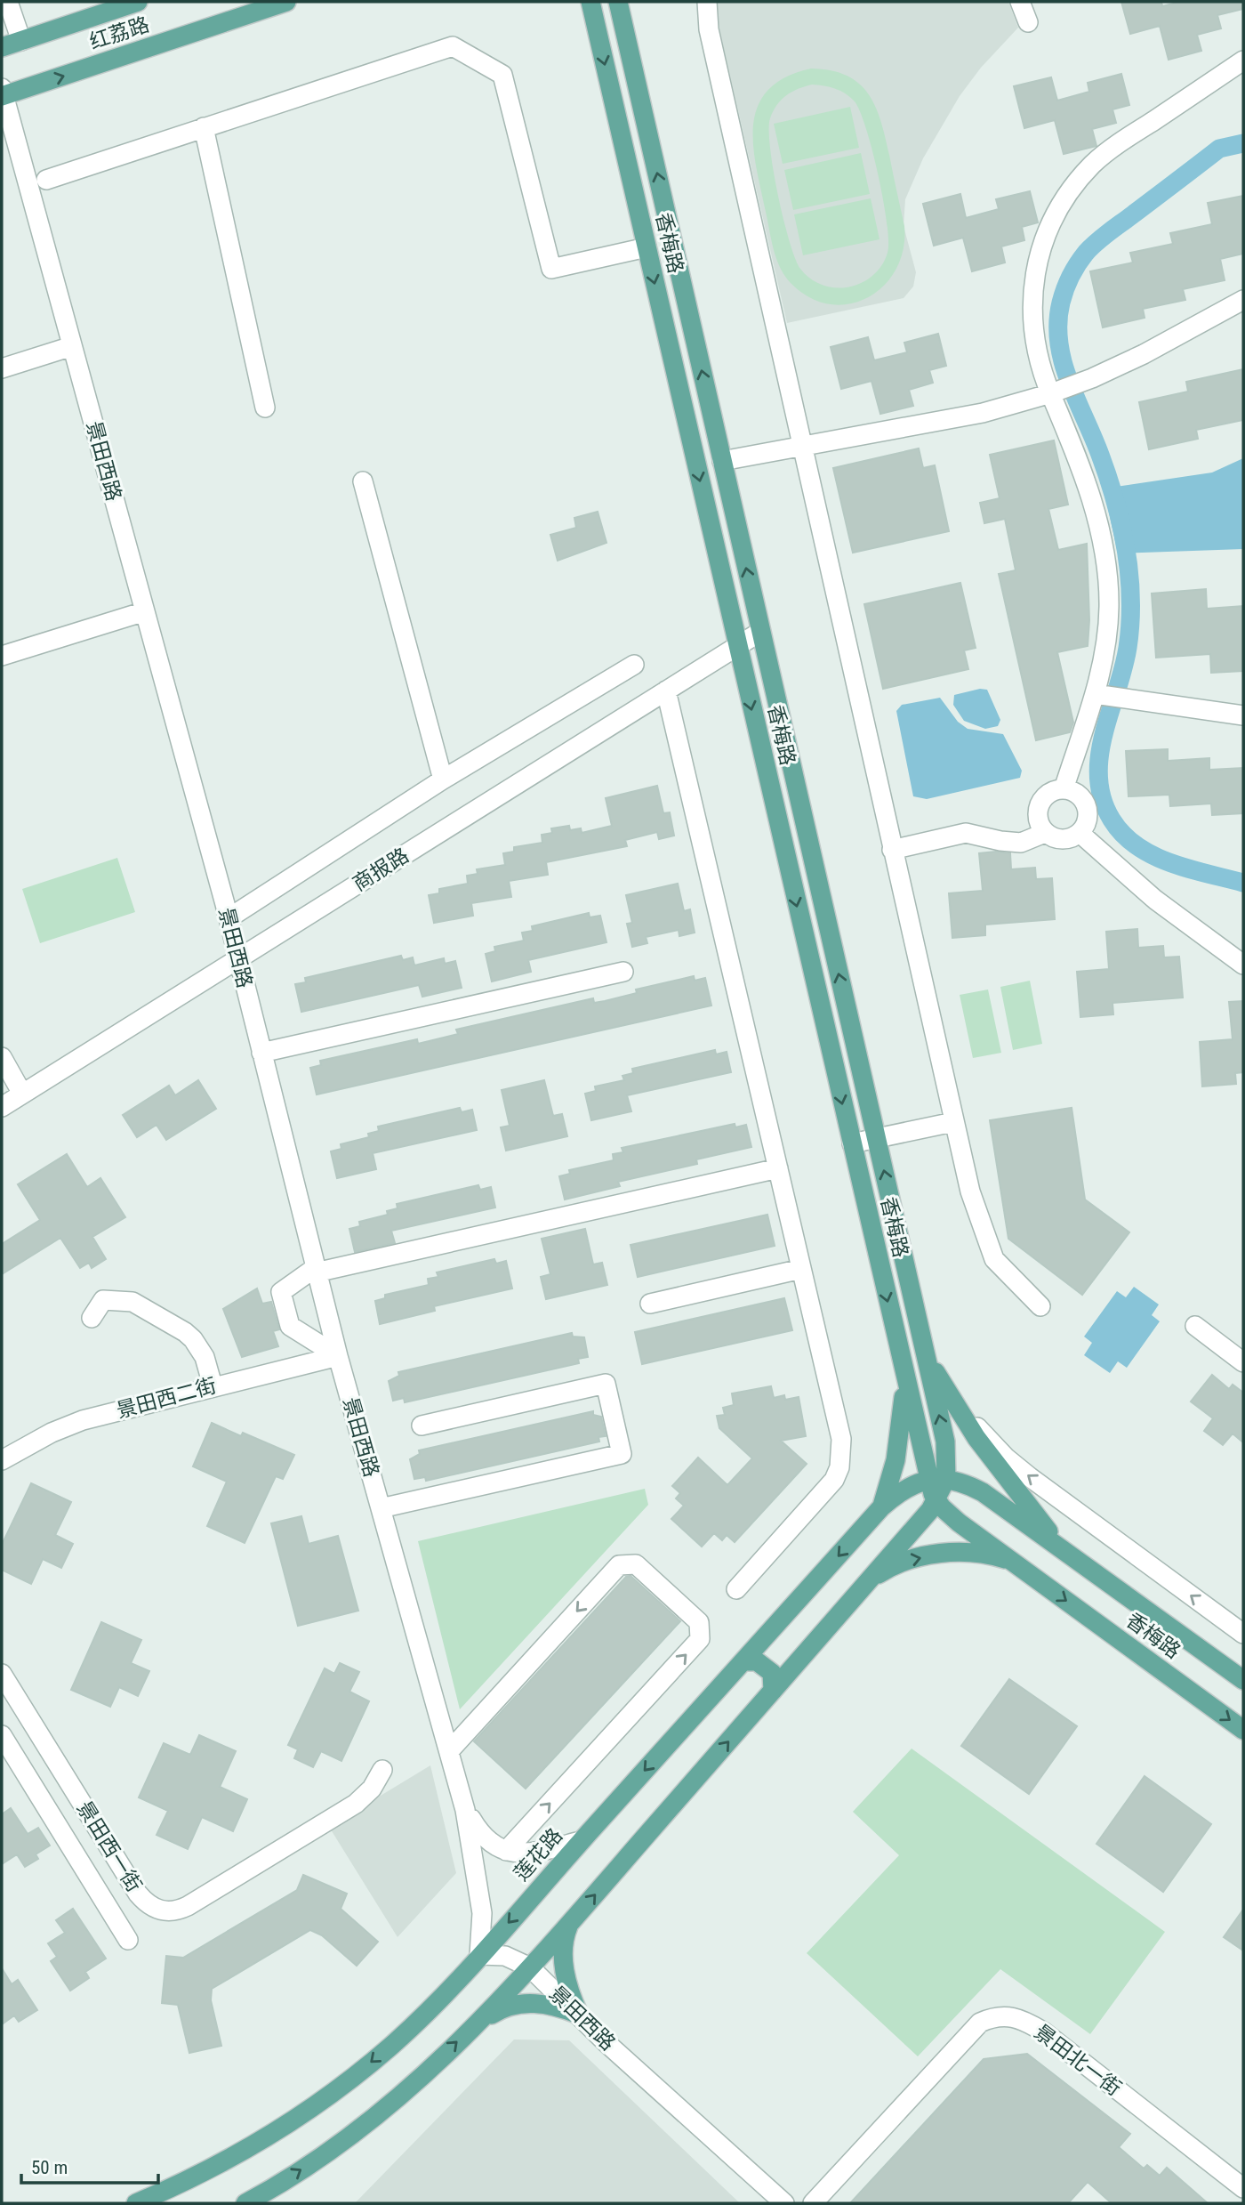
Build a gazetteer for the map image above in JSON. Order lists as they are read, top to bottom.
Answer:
{
  "streets": {
    "main road": ["红荔路", "香梅路", "莲花路"],
    "street": [
      "景田西路",
      "商报路",
      "景田西二街",
      "景田西一街",
      "景田北一街"
    ]
  },
  "crossings": [
    ["红荔路", "景田西路"],
    ["香梅路", "商报路"],
    ["香梅路", "莲花路"],
    ["景田西路", "商报路"],
    ["景田西路", "景田西二街"],
    ["景田西路", "莲花路"]
  ],
  "scale_bar": "50 m"
}
